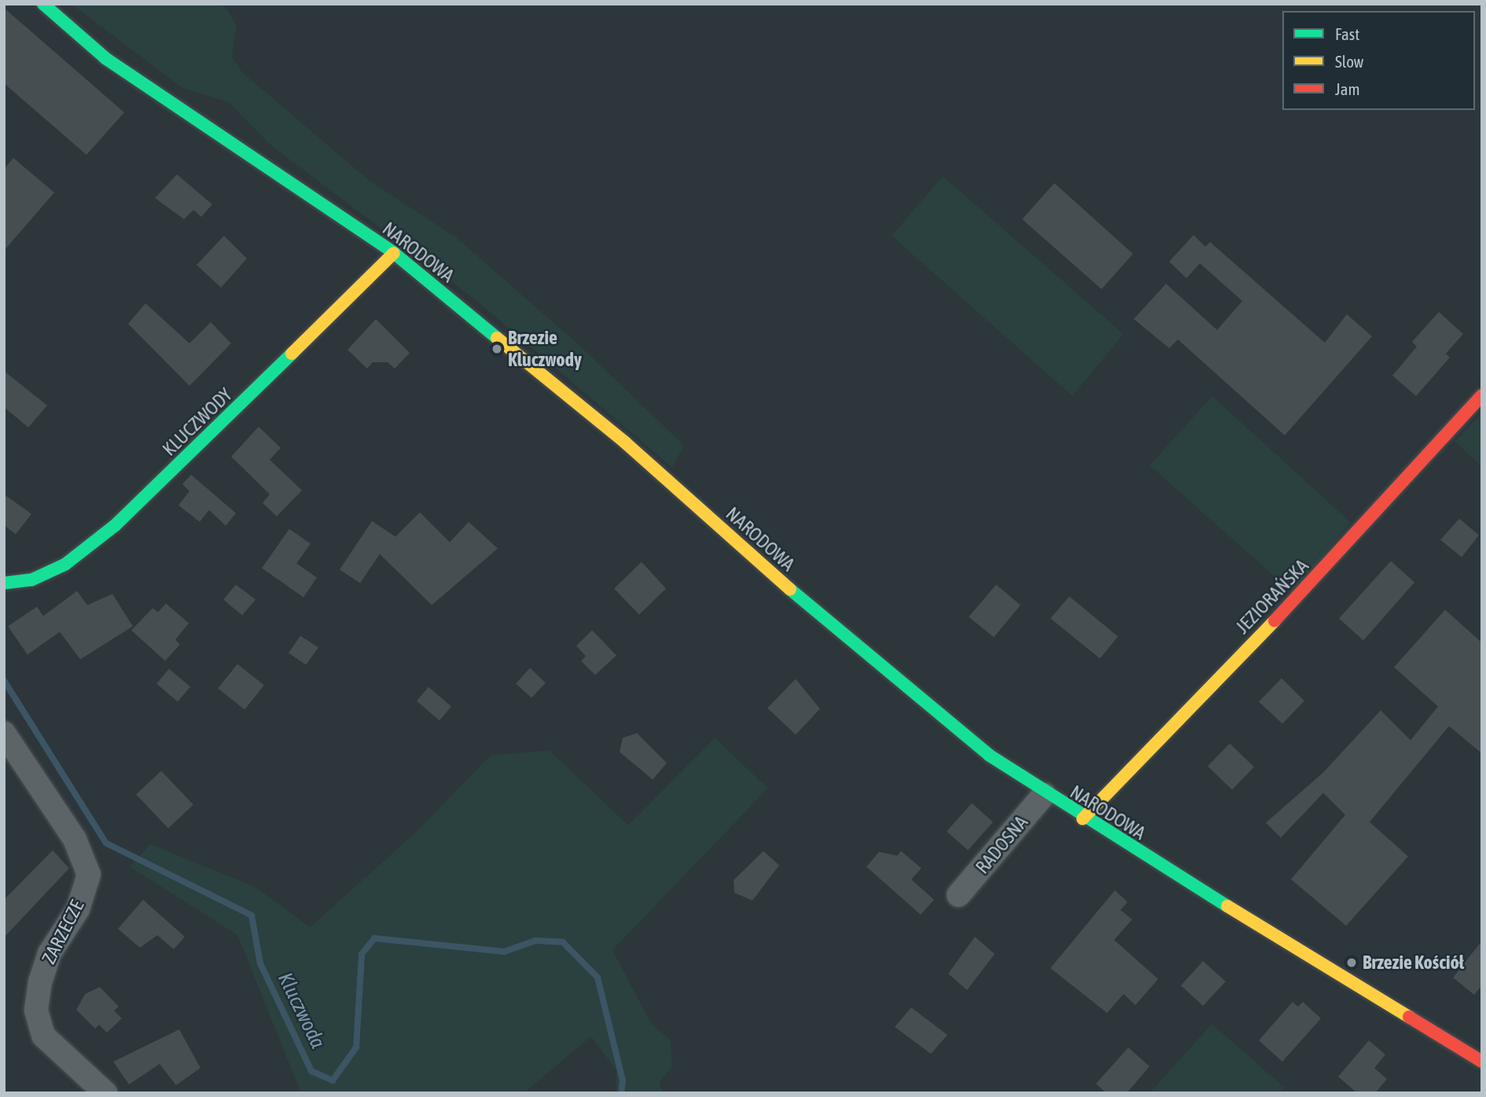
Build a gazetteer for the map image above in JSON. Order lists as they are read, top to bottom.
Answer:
{
  "streets": {
    "street": [
      "NARODOWA",
      "KLUCZWODY",
      "JEZIORAŃSKA",
      "RADOSNA",
      "ZARZECZE"
    ]
  },
  "crossings": [
    ["NARODOWA", "KLUCZWODY"],
    ["NARODOWA", "JEZIORAŃSKA"],
    ["NARODOWA", "RADOSNA"]
  ],
  "water": ["Kluczwoda"],
  "places": ["Brzezie Kluczwody", "Brzezie Kościół"],
  "legend": ["Fast", "Slow", "Jam"]
}
